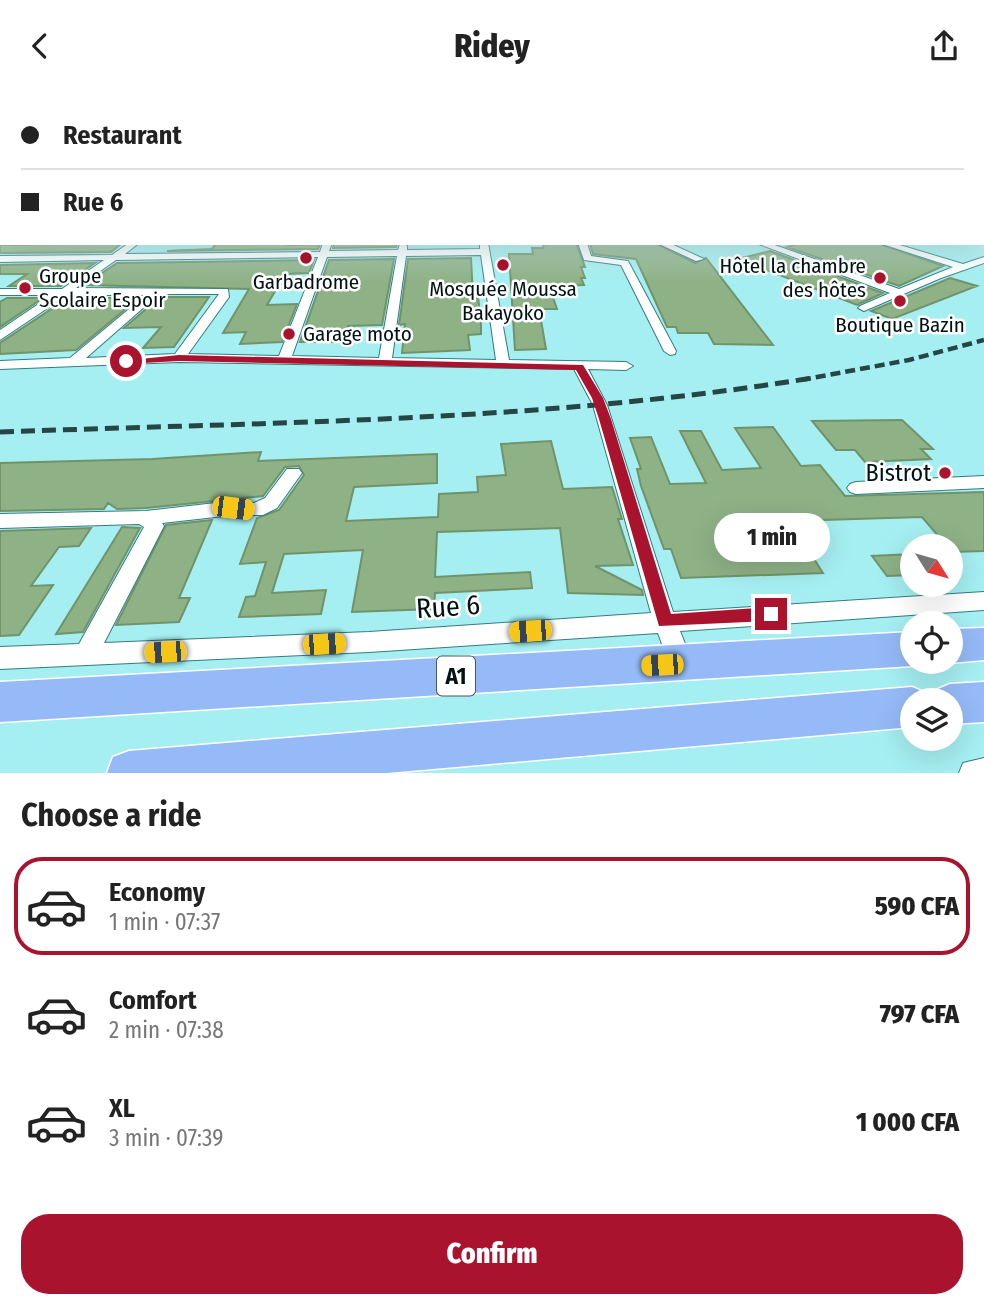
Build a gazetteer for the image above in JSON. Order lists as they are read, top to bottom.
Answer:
{
  "streets": {
    "main road": ["A1"],
    "street": ["Rue 6"]
  },
  "places": [
    "Garbadrome",
    "Mosquée Moussa Bakayoko",
    "Hôtel la chambre des hôtes",
    "Groupe Scolaire Espoir",
    "Boutique Bazin",
    "Garage moto",
    "Bistrot"
  ],
  "north": "bottom right",
  "page": {
    "header": "Ridey",
    "banner": ["Restaurant", "Rue 6"],
    "bubble": "1 min",
    "heading": "Choose a ride",
    "list": [
      {
        "name": "Economy",
        "note": "1 min · 07:37",
        "value": "590 CFA"
      },
      {
        "name": "Comfort",
        "note": "2 min · 07:38",
        "value": "797 CFA"
      },
      {
        "name": "XL",
        "note": "3 min · 07:39",
        "value": "1 000 CFA"
      }
    ],
    "buttons": "Confirm"
  }
}
